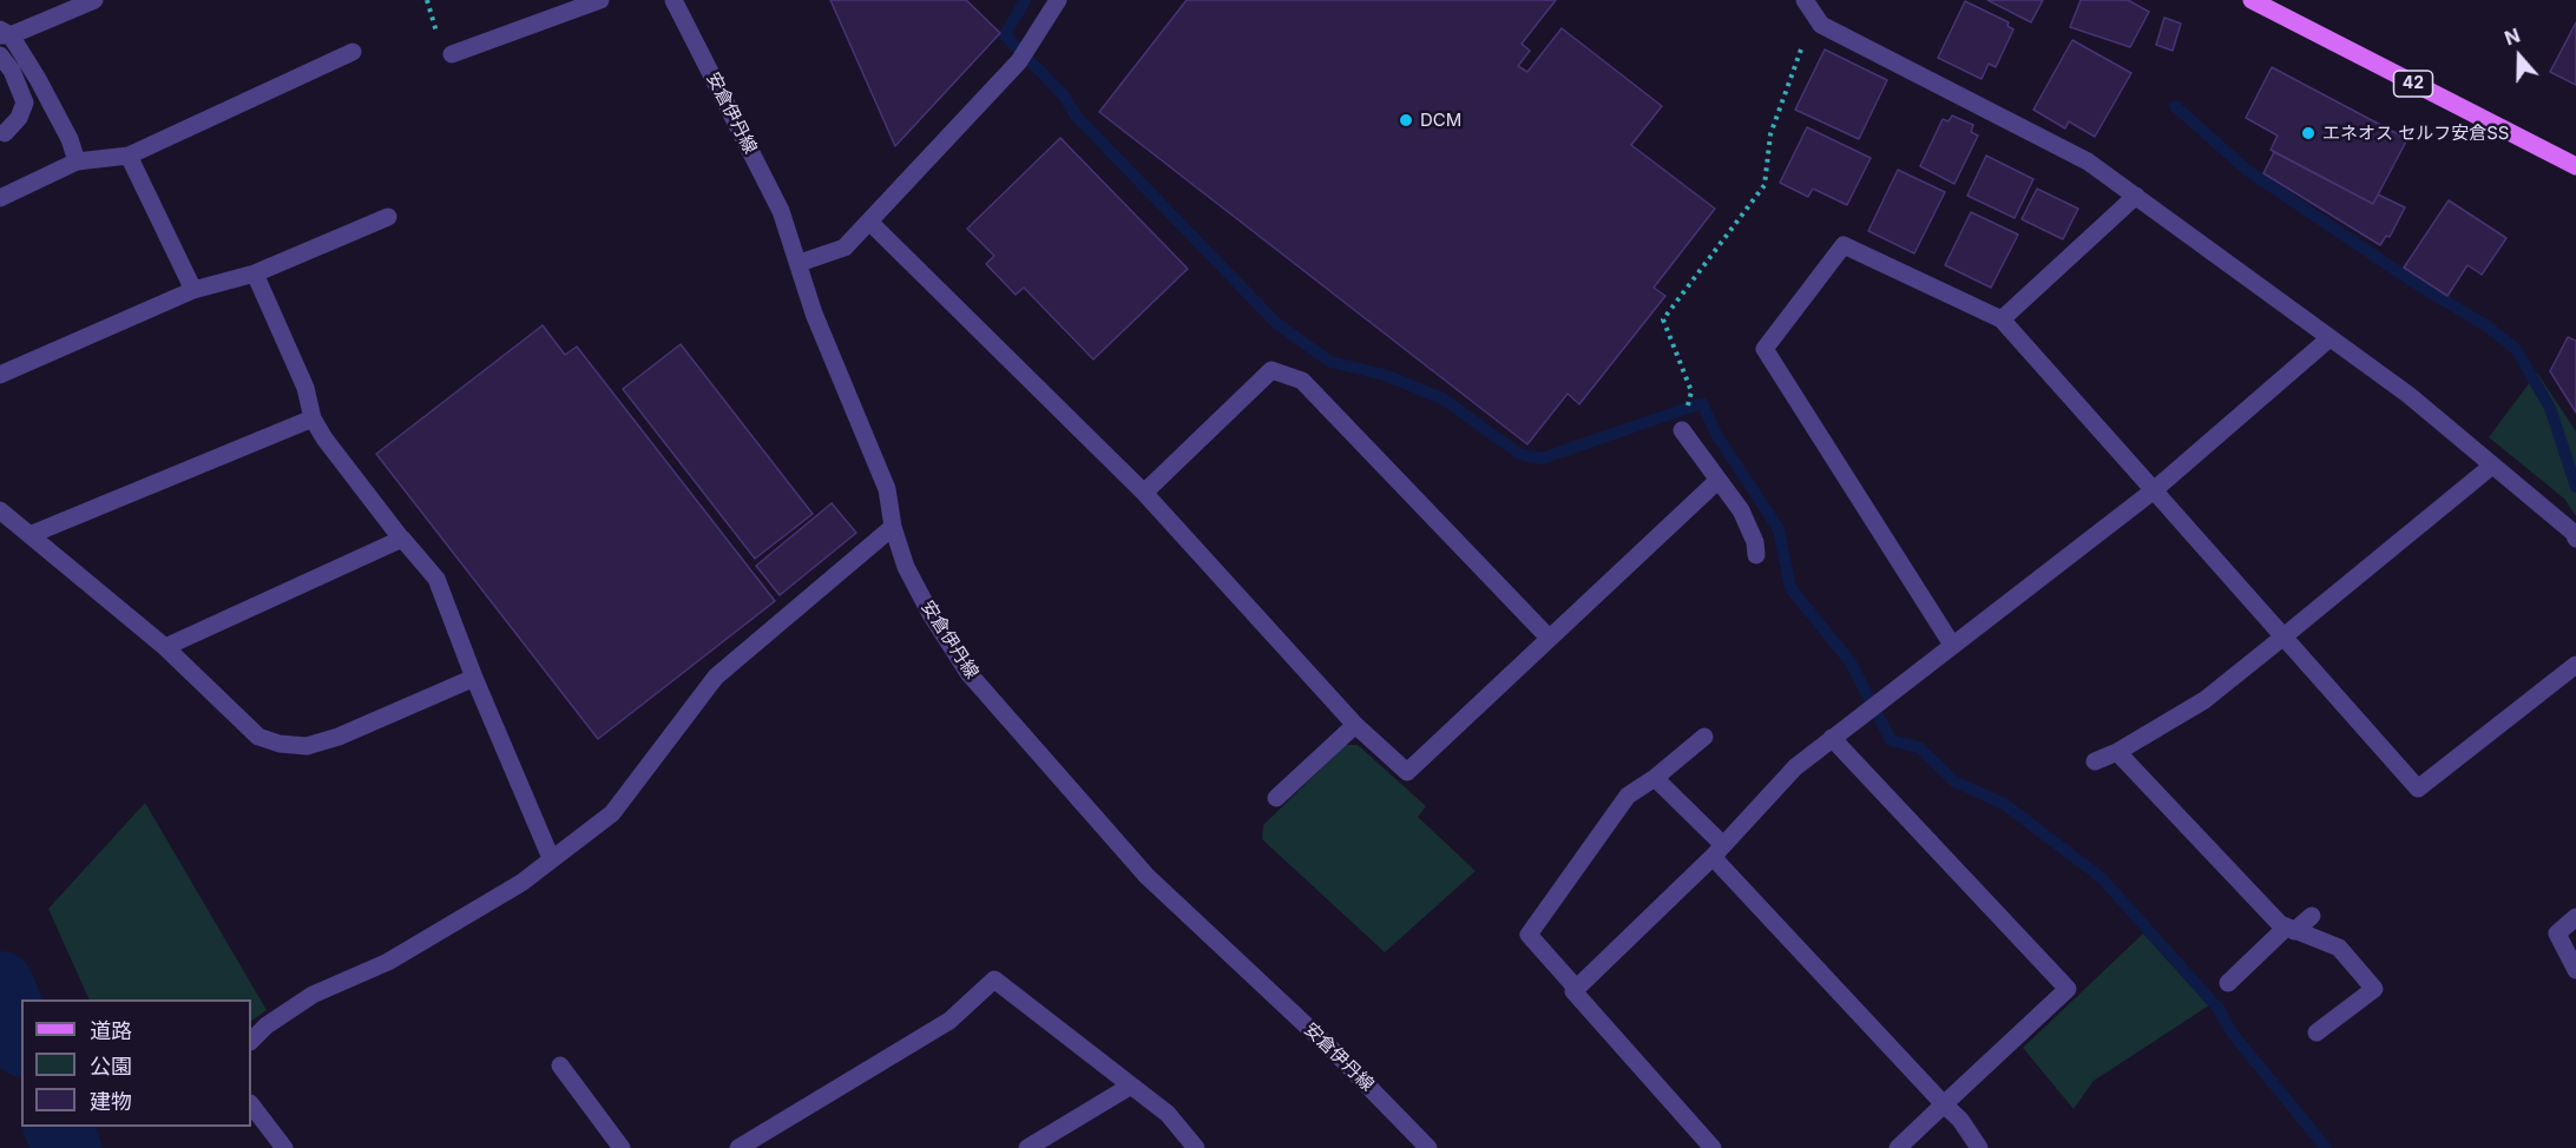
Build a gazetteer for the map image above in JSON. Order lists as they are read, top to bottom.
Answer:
{
  "streets": {
    "main road": ["42"],
    "street": ["安倉伊丹線"]
  },
  "places": ["DCM", "エネオス セルフ安倉SS"],
  "legend": ["道路", "公園", "建物"],
  "north": "top"
}
